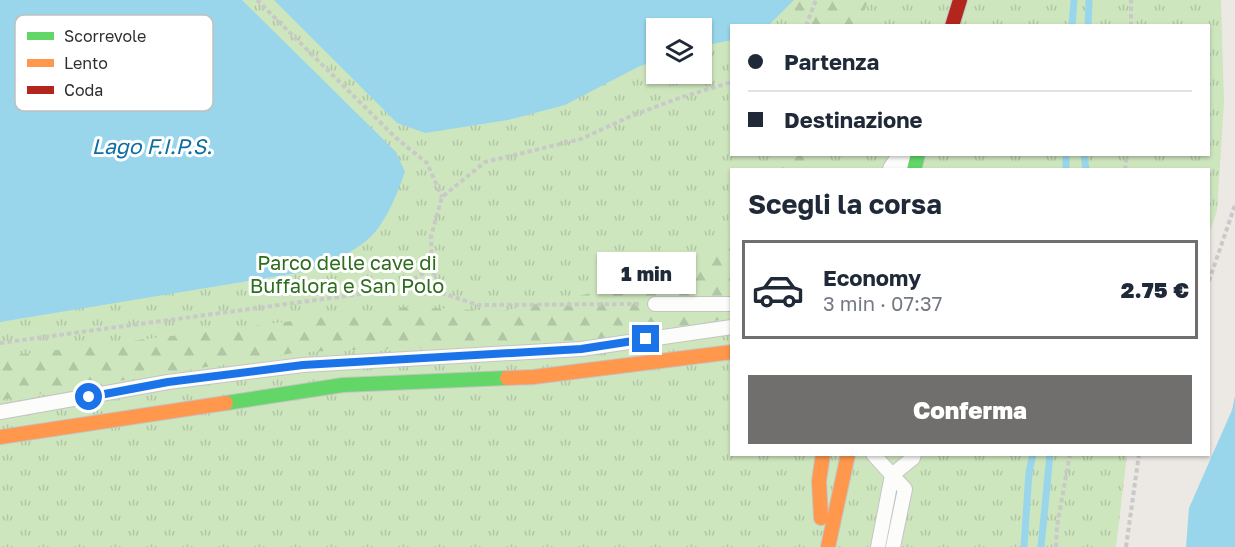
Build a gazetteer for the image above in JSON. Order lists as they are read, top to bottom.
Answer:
{
  "water": ["Lago F.I.P.S."],
  "parks": ["Parco delle cave di Buffalora e San Polo"],
  "legend": ["Scorrevole", "Lento", "Coda"],
  "page": {
    "banner": ["Partenza", "Destinazione"],
    "heading": "Scegli la corsa",
    "list": [
      {
        "name": "Economy",
        "note": "3 min · 07:37",
        "value": "2.75 €"
      }
    ],
    "bubble": "1 min",
    "buttons": "Conferma"
  }
}
